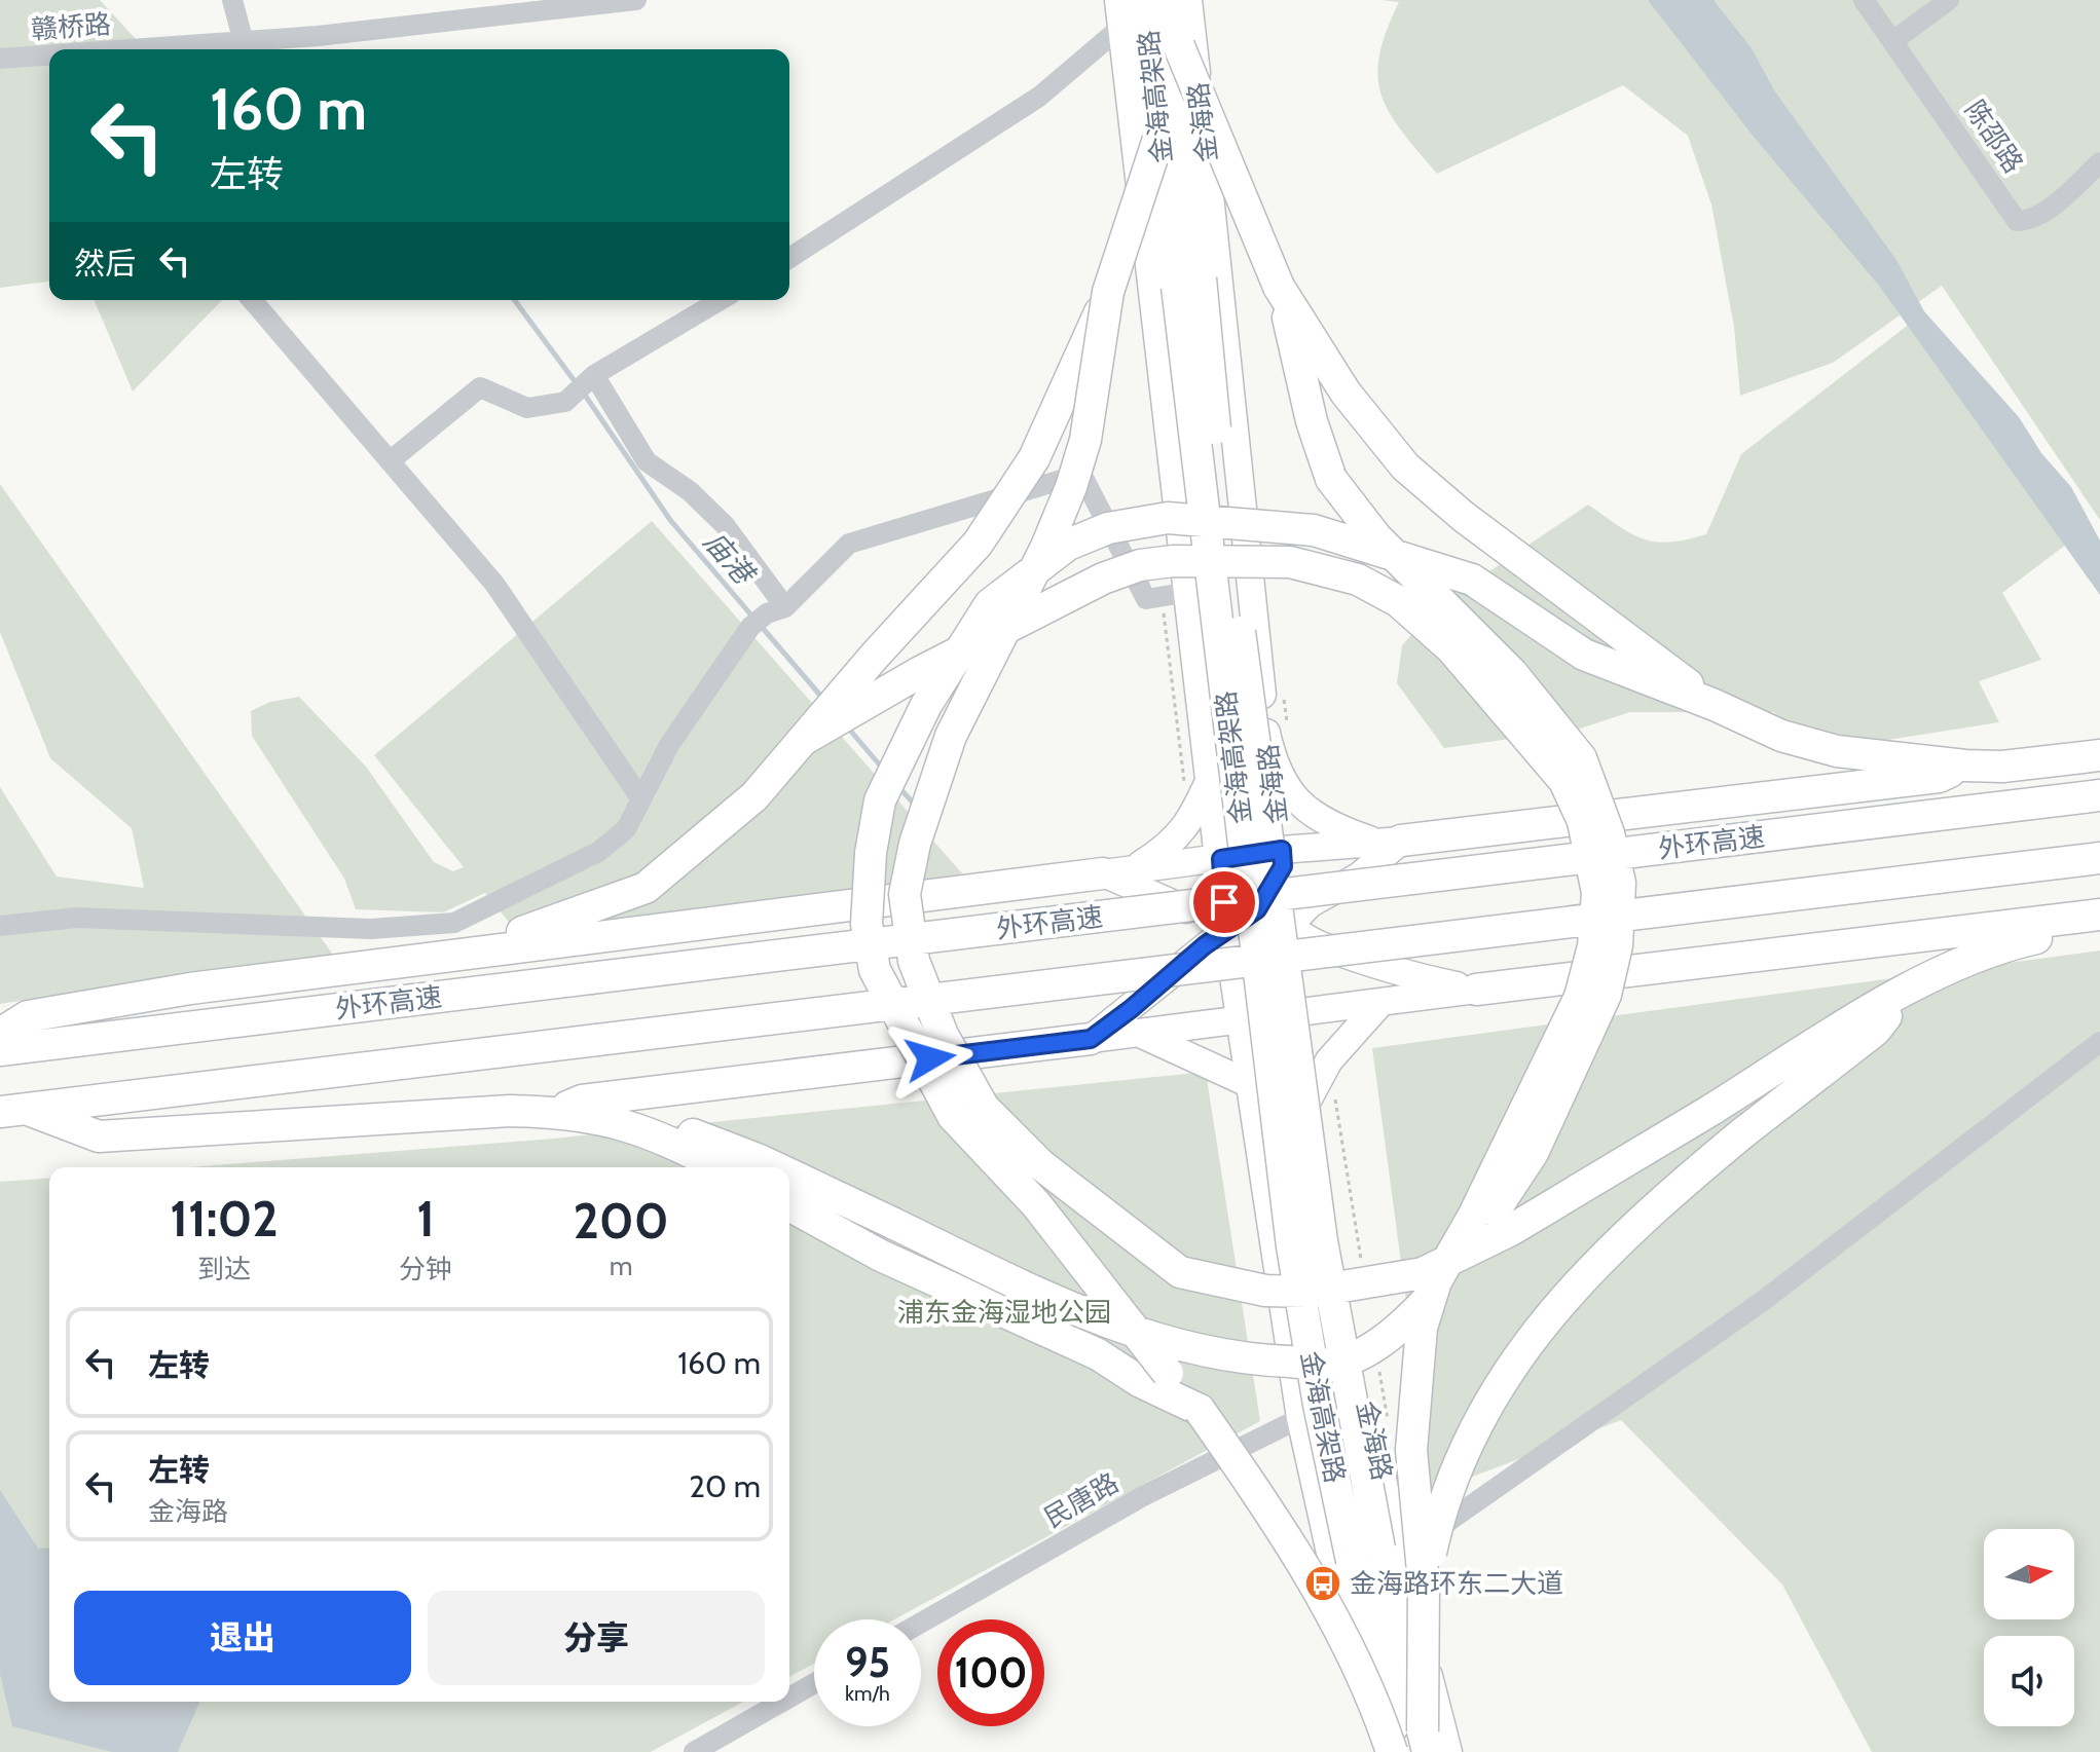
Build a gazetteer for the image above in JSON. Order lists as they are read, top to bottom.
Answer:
{
  "streets": {
    "highway": ["金海高架路", "外环高速"],
    "main road": ["金海路"],
    "street": ["赣桥路", "陈邵路", "民唐路"]
  },
  "water": ["庙港"],
  "parks": ["浦东金海湿地公园"],
  "places": {
    "bus stop": ["金海路环东二大道"]
  },
  "north": "right",
  "page": {
    "turn": ["160 m", "左转"],
    "then": "然后",
    "eta": [
      "11:02",
      "到达",
      "1",
      "分钟",
      "200",
      "m"
    ],
    "list": [
      {
        "name": "左转",
        "value": "160 m"
      },
      {
        "name": "左转",
        "note": "金海路",
        "value": "20 m"
      }
    ],
    "buttons": ["退出", "分享"],
    "speed": "95 km/h",
    "limit": "100"
  }
}
